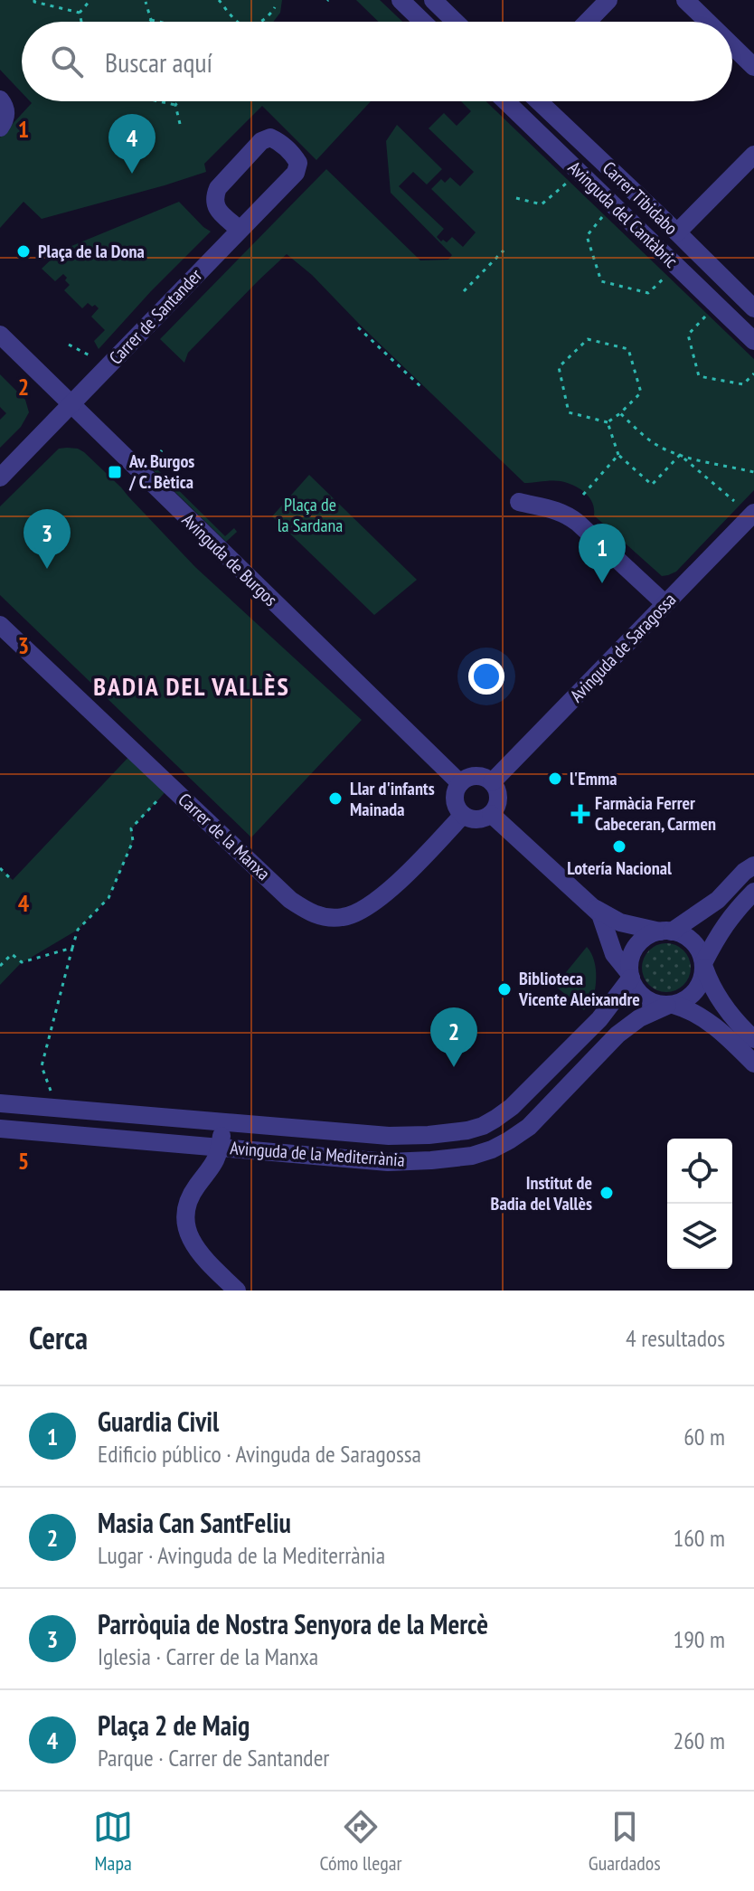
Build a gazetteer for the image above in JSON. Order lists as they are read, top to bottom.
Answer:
{
  "streets": {
    "street": [
      "Carrer Tibidabo",
      "Avinguda del Cantàbric",
      "Carrer de Santander",
      "Avinguda de Burgos",
      "Avinguda de Saragossa",
      "Carrer de la Manxa",
      "Avinguda de la Mediterrània"
    ]
  },
  "crossings": [
    ["Carrer de Santander", "Avinguda de Burgos"],
    ["Avinguda de Burgos", "Avinguda de Saragossa"],
    ["Avinguda de Burgos", "Carrer de la Manxa"],
    ["Avinguda de Saragossa", "Carrer de la Manxa"]
  ],
  "districts": ["BADIA DEL VALLÈS"],
  "parks": ["Plaça de la Sardana"],
  "places": {
    "other": [
      "Plaça de la Dona",
      "l'Emma",
      "Llar d'infants Mainada",
      "Lotería Nacional",
      "Biblioteca Vicente Aleixandre",
      "Institut de Badia del Vallès"
    ],
    "transit": ["Av. Burgos / C. Bètica"],
    "health": ["Farmàcia Ferrer Cabeceran, Carmen"]
  },
  "page": {
    "search": "Buscar aquí",
    "pins": [
      "4",
      "3",
      "1",
      "2"
    ],
    "heading": ["Cerca", "4 resultados"],
    "list": [
      {
        "mark": "1",
        "name": "Guardia Civil",
        "note": "Edificio público · Avinguda de Saragossa",
        "value": "60 m"
      },
      {
        "mark": "2",
        "name": "Masia Can SantFeliu",
        "note": "Lugar · Avinguda de la Mediterrània",
        "value": "160 m"
      },
      {
        "mark": "3",
        "name": "Parròquia de Nostra Senyora de la Mercè",
        "note": "Iglesia · Carrer de la Manxa",
        "value": "190 m"
      },
      {
        "mark": "4",
        "name": "Plaça 2 de Maig",
        "note": "Parque · Carrer de Santander",
        "value": "260 m"
      }
    ],
    "nav": ["Mapa", "Cómo llegar", "Guardados"]
  },
  "grid": {
    "rows": [
      "1",
      "2",
      "3",
      "4",
      "5"
    ]
  }
}
